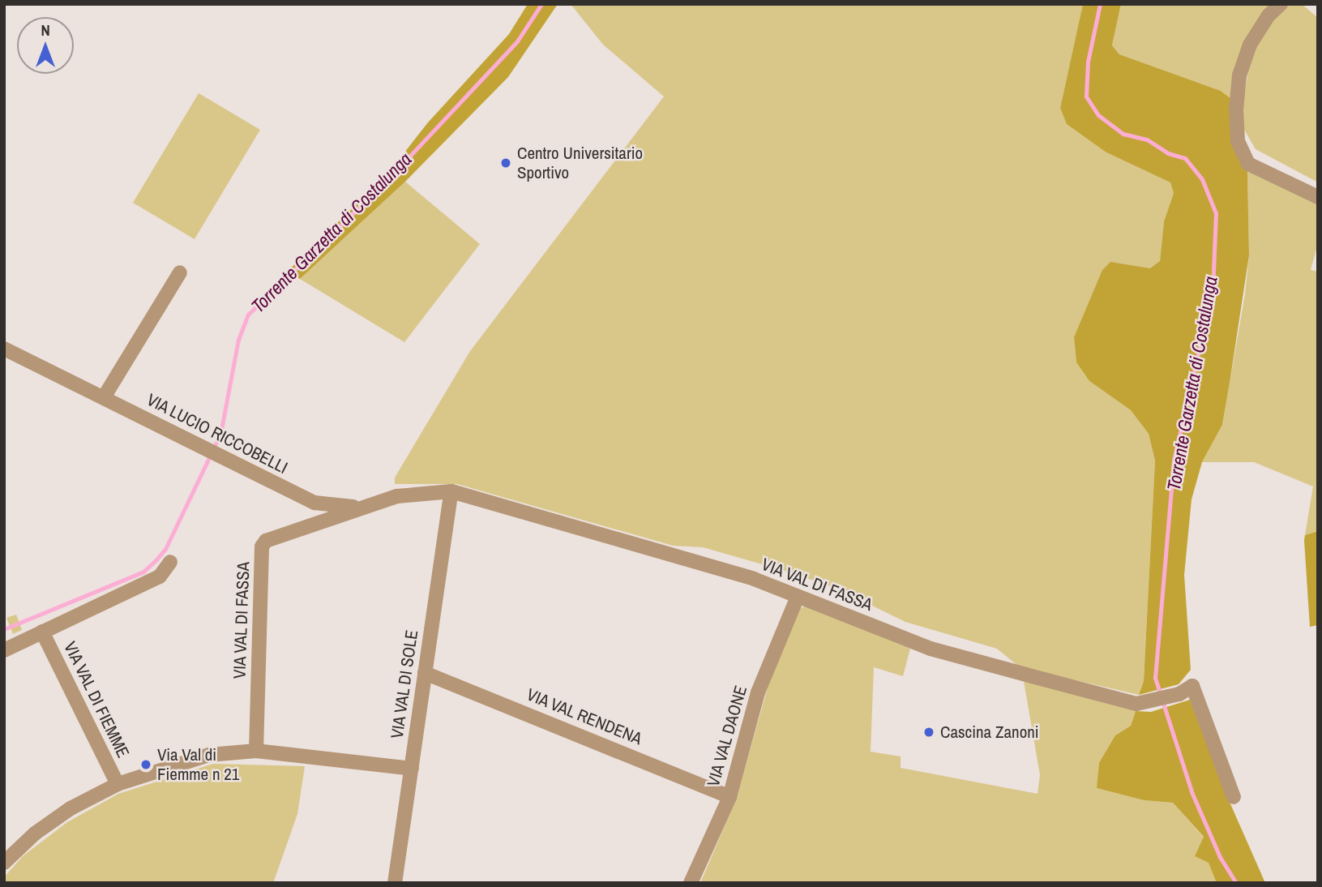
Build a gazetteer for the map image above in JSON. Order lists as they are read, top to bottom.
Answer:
{
  "streets": {
    "street": [
      "VIA LUCIO RICCOBELLI",
      "VIA VAL DI FASSA",
      "VIA VAL DI SOLE",
      "VIA VAL DI FIEMME",
      "VIA VAL RENDENA",
      "VIA VAL DAONE"
    ]
  },
  "crossings": [
    ["VIA LUCIO RICCOBELLI", "VIA VAL DI FASSA"],
    ["VIA VAL DI FASSA", "VIA VAL DI SOLE"],
    ["VIA VAL DI FASSA", "VIA VAL DI FIEMME"],
    ["VIA VAL DI FASSA", "VIA VAL DAONE"],
    ["VIA VAL DI SOLE", "VIA VAL DI FIEMME"],
    ["VIA VAL DI SOLE", "VIA VAL RENDENA"],
    ["VIA VAL RENDENA", "VIA VAL DAONE"]
  ],
  "water": ["Torrente Garzetta di Costalunga"],
  "places": ["Centro Universitario Sportivo", "Cascina Zanoni", "Via Val di Fiemme n 21"],
  "north": "top"
}
